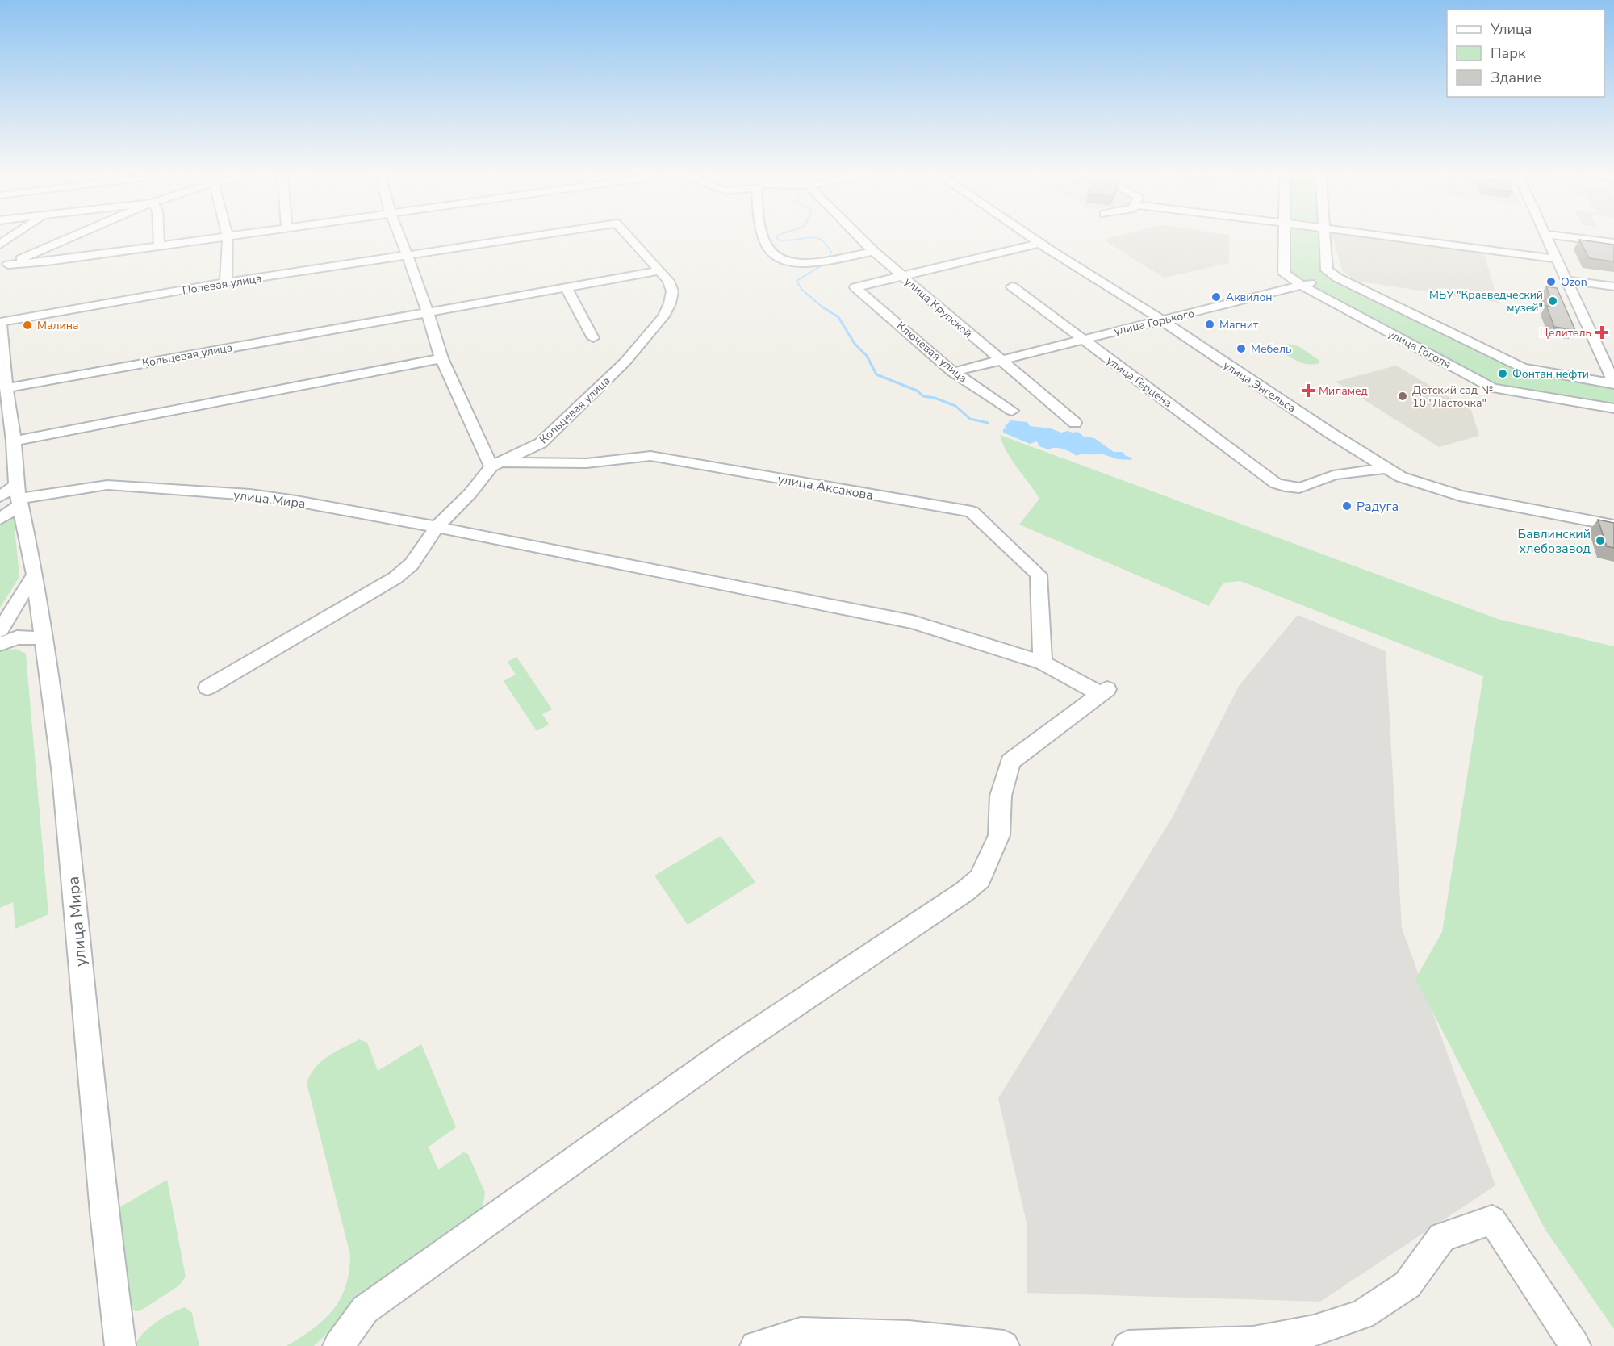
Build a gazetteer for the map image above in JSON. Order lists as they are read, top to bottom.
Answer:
{
  "streets": {
    "street": [
      "Полевая улица",
      "улица Крупской",
      "улица Горького",
      "улица Гоголя",
      "Ключевая улица",
      "Кольцевая улица",
      "улица Герцена",
      "улица Энгельса",
      "улица Аксакова",
      "улица Мира"
    ]
  },
  "crossings": [
    ["Полевая улица", "улица Мира"],
    ["улица Крупской", "улица Горького"],
    ["улица Крупской", "Ключевая улица"],
    ["улица Горького", "улица Гоголя"],
    ["улица Горького", "Ключевая улица"],
    ["улица Горького", "улица Герцена"],
    ["улица Горького", "улица Энгельса"],
    ["Кольцевая улица", "улица Аксакова"],
    ["Кольцевая улица", "улица Мира"],
    ["улица Герцена", "улица Энгельса"]
  ],
  "places": {
    "other": [
      "Ozon",
      "Аквилон",
      "МБУ \"Краеведческий музей\"",
      "Магнит",
      "Малина",
      "Мебель",
      "Фонтан нефти",
      "Детский сад № 10 \"Ласточка\"",
      "Радуга",
      "Бавлинский хлебозавод"
    ],
    "health": ["Целитель", "Миламед"]
  },
  "legend": ["Улица", "Парк", "Здание"]
}
